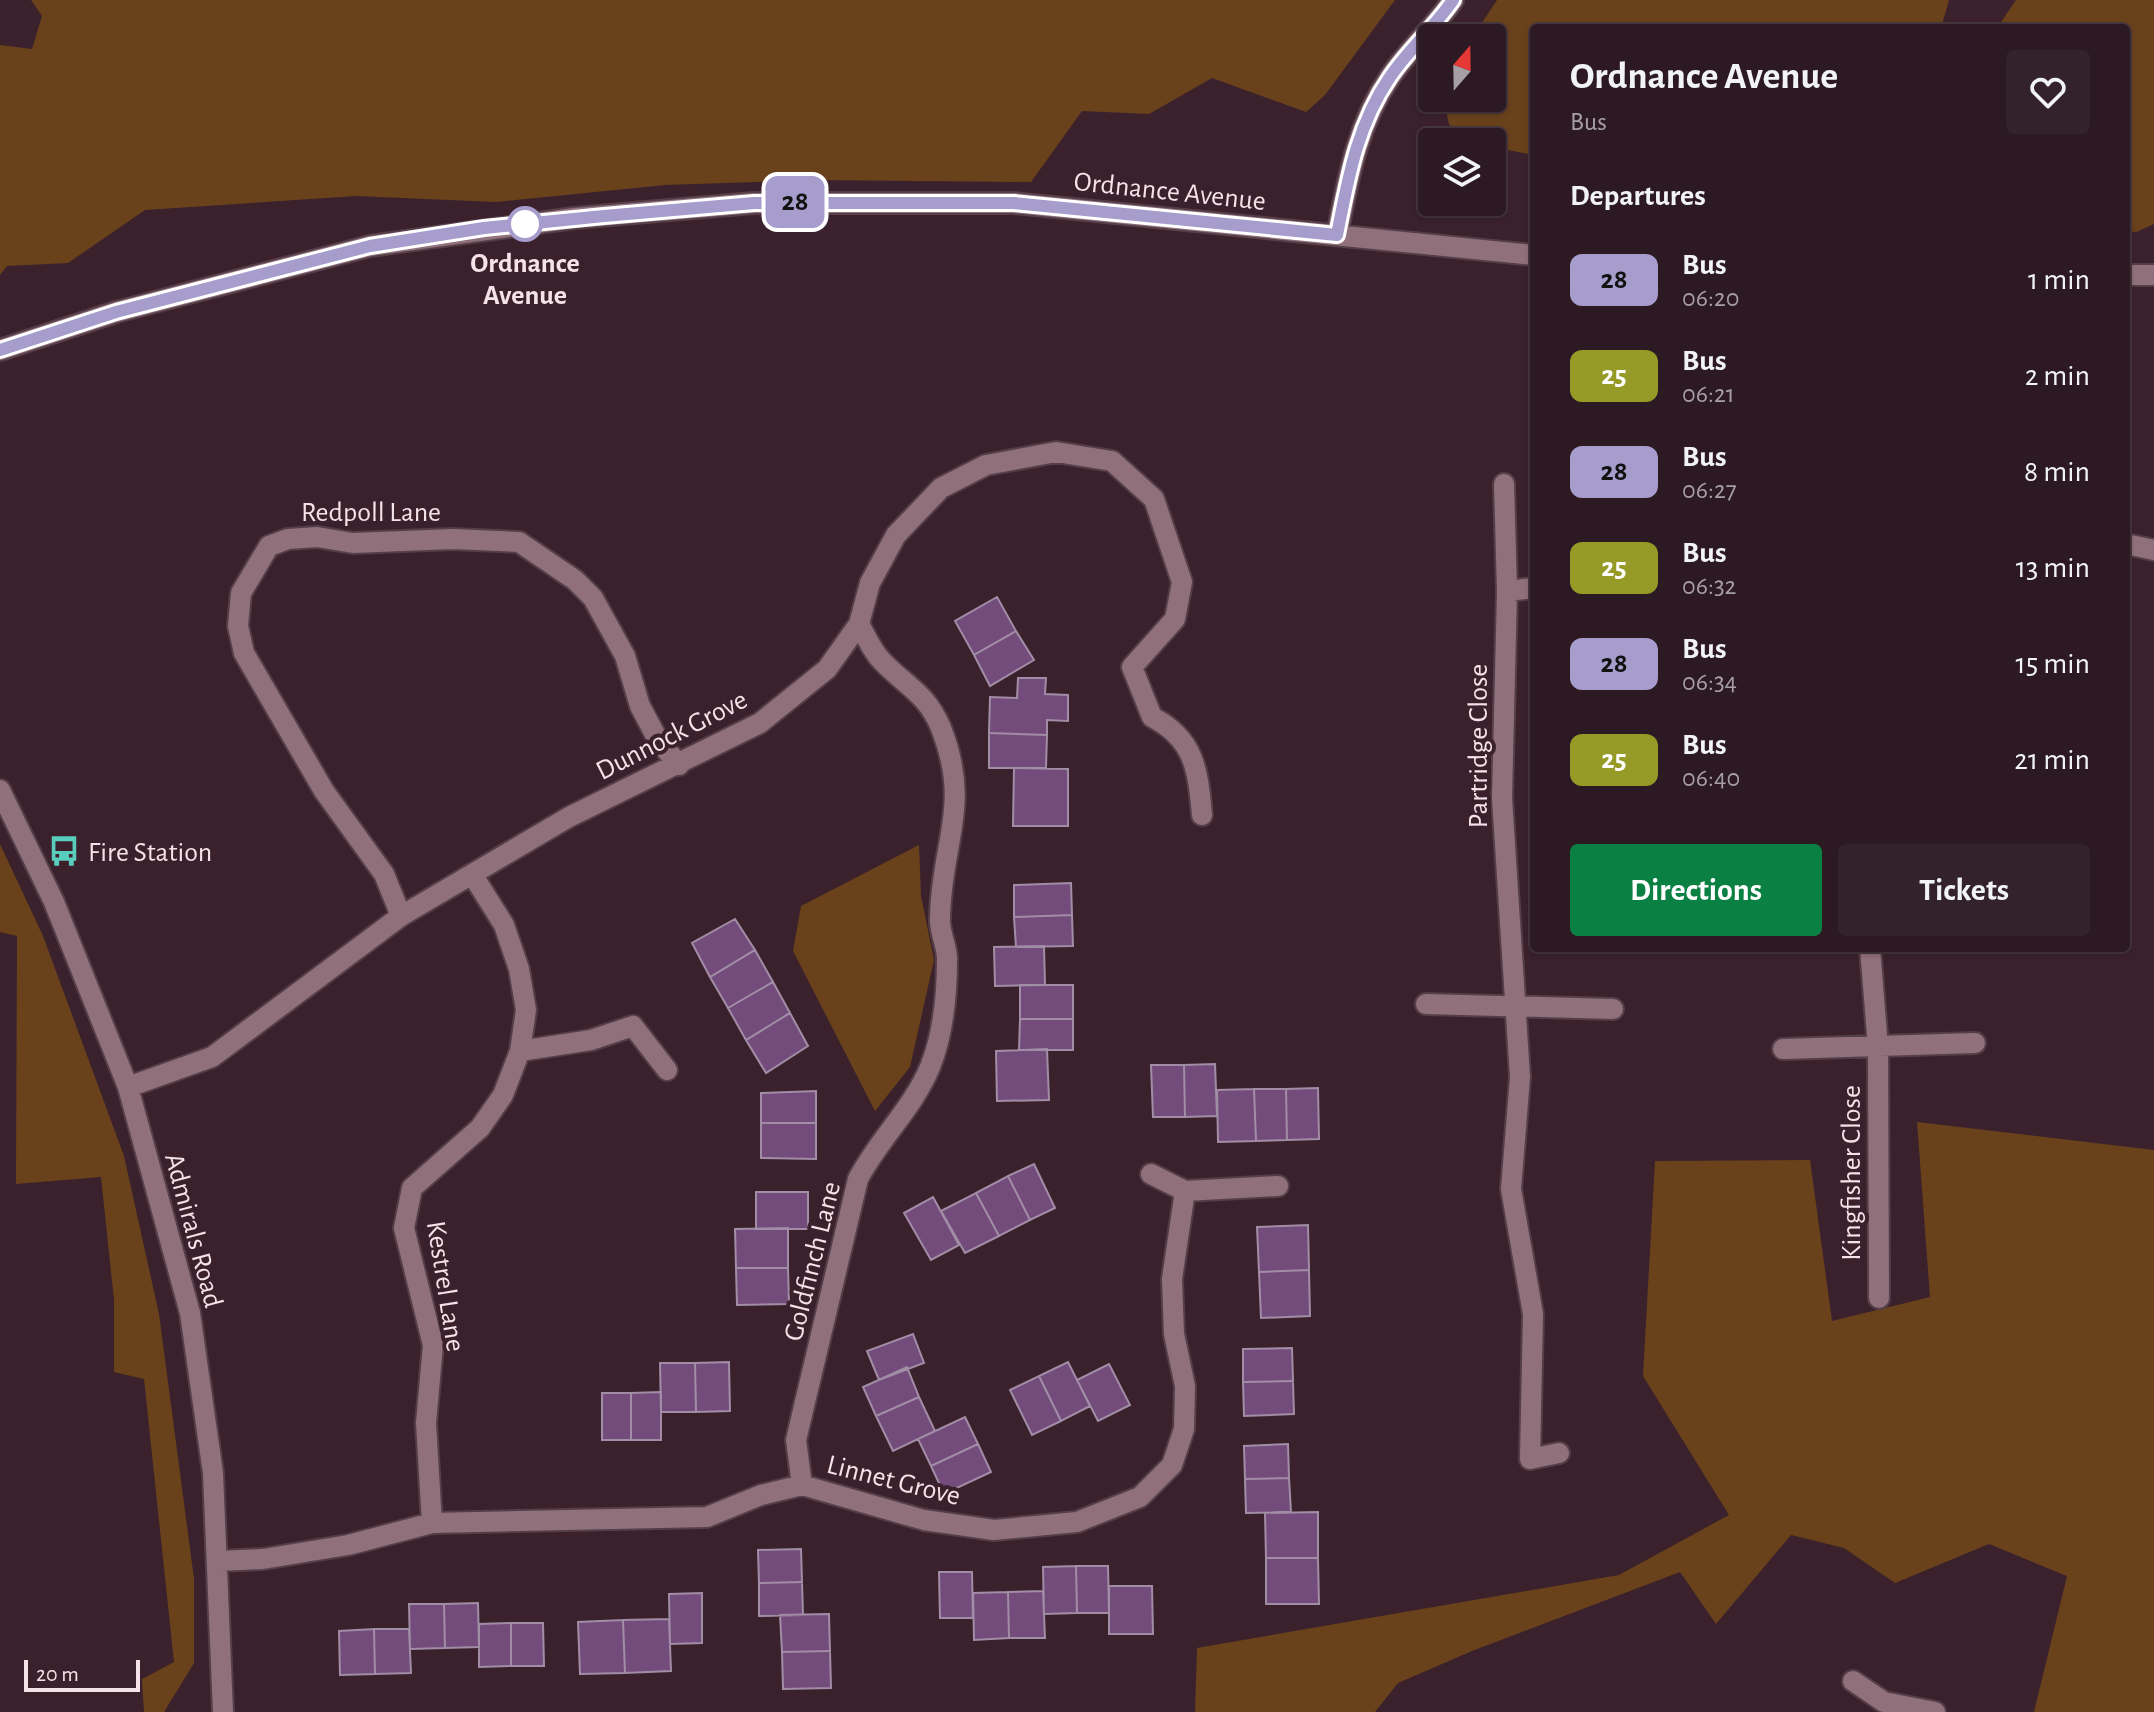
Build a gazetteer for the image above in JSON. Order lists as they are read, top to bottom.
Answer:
{
  "streets": {
    "street": [
      "Ordnance Avenue",
      "Redpoll Lane",
      "Dunnock Grove",
      "Partridge Close",
      "Kingfisher Close",
      "Admirals Road",
      "Goldfinch Lane",
      "Kestrel Lane",
      "Linnet Grove"
    ]
  },
  "crossings": [
    ["Redpoll Lane", "Dunnock Grove"],
    ["Dunnock Grove", "Admirals Road"],
    ["Dunnock Grove", "Goldfinch Lane"],
    ["Dunnock Grove", "Kestrel Lane"],
    ["Admirals Road", "Linnet Grove"],
    ["Goldfinch Lane", "Linnet Grove"],
    ["Kestrel Lane", "Linnet Grove"]
  ],
  "places": {
    "other": ["Ordnance Avenue"],
    "bus stop": ["Fire Station"]
  },
  "lines": ["bus line 28"],
  "scale_bar": "20 m",
  "north": "top",
  "page": {
    "on_map": "28",
    "heading": [
      ["Ordnance Avenue", "Bus"],
      "Departures"
    ],
    "list": [
      {
        "mark": "28",
        "name": "Bus",
        "note": "06:20",
        "value": "1 min"
      },
      {
        "mark": "25",
        "name": "Bus",
        "note": "06:21",
        "value": "2 min"
      },
      {
        "mark": "28",
        "name": "Bus",
        "note": "06:27",
        "value": "8 min"
      },
      {
        "mark": "25",
        "name": "Bus",
        "note": "06:32",
        "value": "13 min"
      },
      {
        "mark": "28",
        "name": "Bus",
        "note": "06:34",
        "value": "15 min"
      },
      {
        "mark": "25",
        "name": "Bus",
        "note": "06:40",
        "value": "21 min"
      }
    ],
    "buttons": ["Directions", "Tickets"],
    "scale": "20 m"
  }
}
